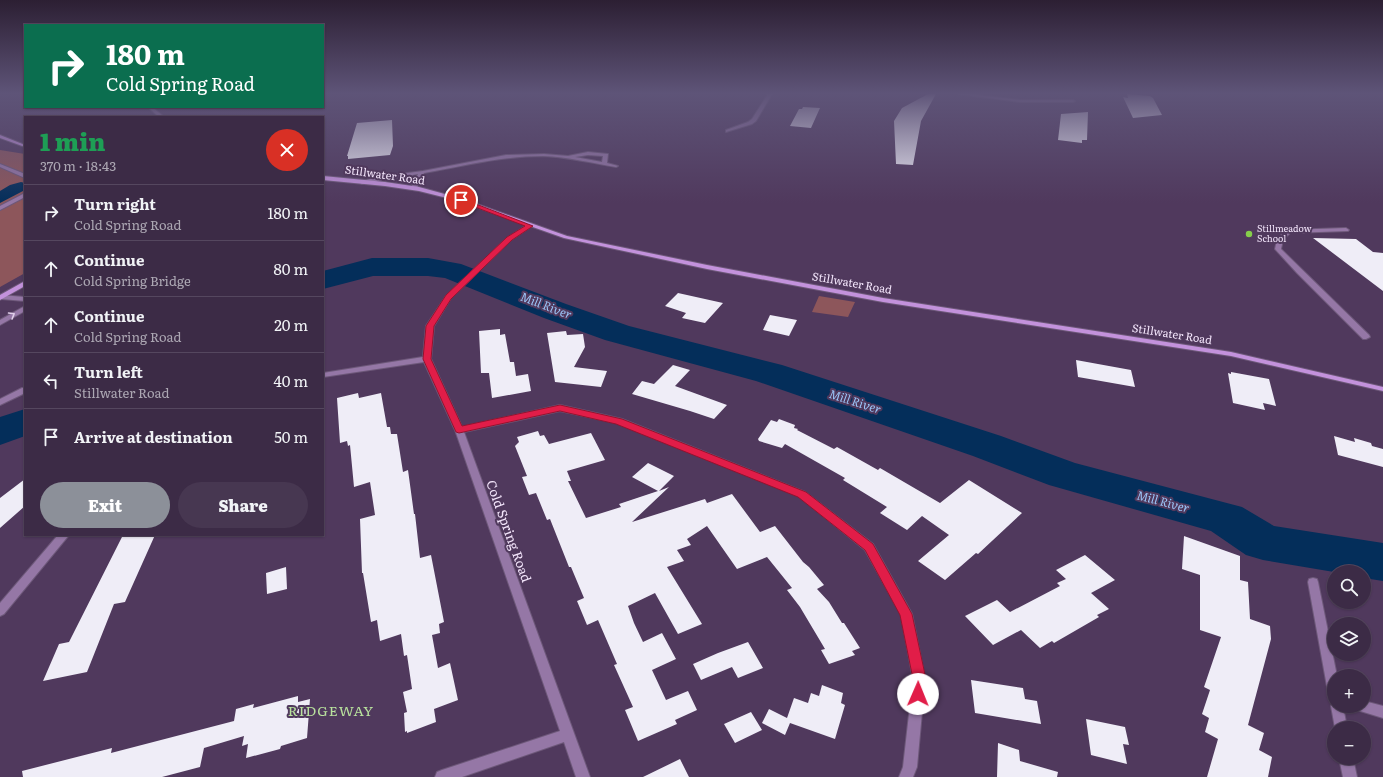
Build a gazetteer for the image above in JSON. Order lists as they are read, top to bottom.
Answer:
{
  "streets": {
    "main road": ["Stillwater Road"],
    "street": ["Cold Spring Road"]
  },
  "crossings": [
    ["Stillwater Road", "Cold Spring Road"]
  ],
  "districts": ["RIDGEWAY"],
  "water": ["Mill River"],
  "places": ["Stillmeadow School"],
  "page": {
    "turn": ["180 m", "Cold Spring Road"],
    "heading": ["1 min", "370 m · 18:43"],
    "list": [
      {
        "name": "Turn right",
        "note": "Cold Spring Road",
        "value": "180 m"
      },
      {
        "name": "Continue",
        "note": "Cold Spring Bridge",
        "value": "80 m"
      },
      {
        "name": "Continue",
        "note": "Cold Spring Road",
        "value": "20 m"
      },
      {
        "name": "Turn left",
        "note": "Stillwater Road",
        "value": "40 m"
      },
      {
        "name": "Arrive at destination",
        "value": "50 m"
      }
    ],
    "buttons": ["Exit", "Share"],
    "map_buttons": ["+", "−"]
  }
}
